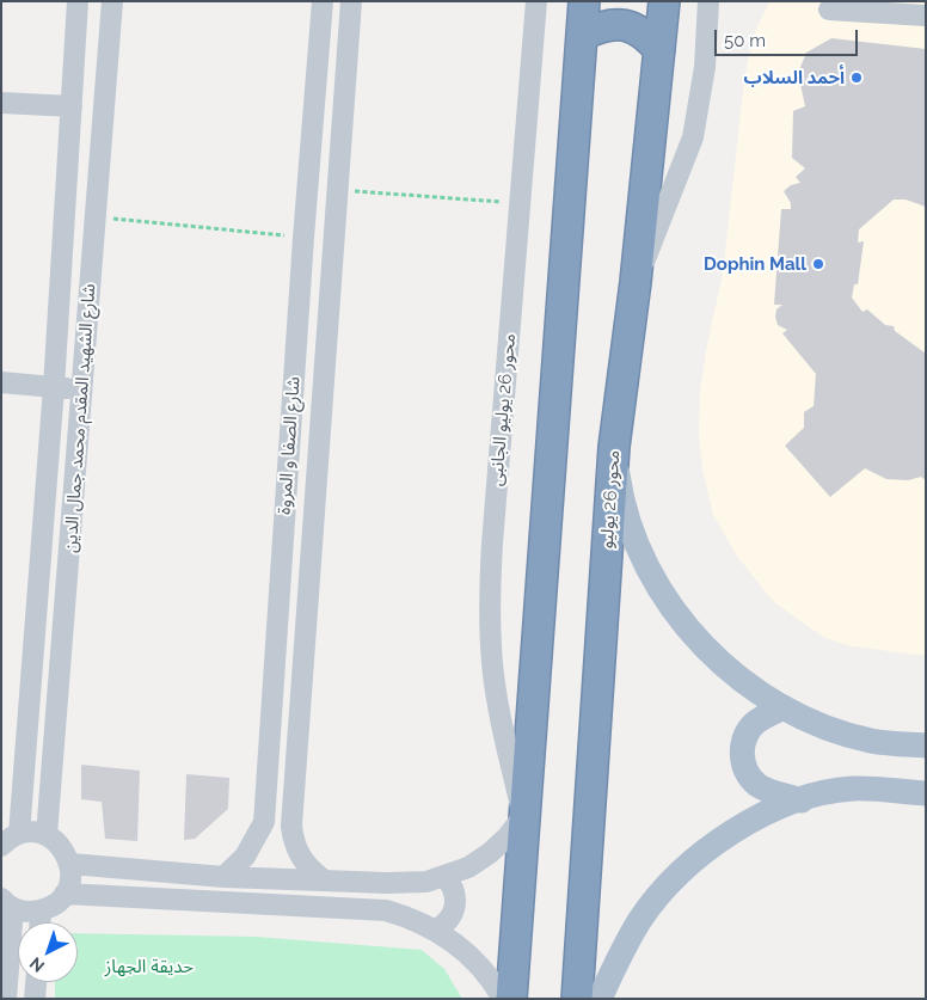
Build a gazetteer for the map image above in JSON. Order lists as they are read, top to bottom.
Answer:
{
  "streets": {
    "highway": ["محور 26 يوليو"],
    "street": ["محور 26 يوليو الجانبى", "شارع الشهيد المقدم محمد جمال الدين", "شارع الصفا و المروة"]
  },
  "parks": ["حديقة الجهاز"],
  "places": ["أحمد السلاب", "Dophin Mall"],
  "scale_bar": "50 m",
  "north": "bottom left"
}
